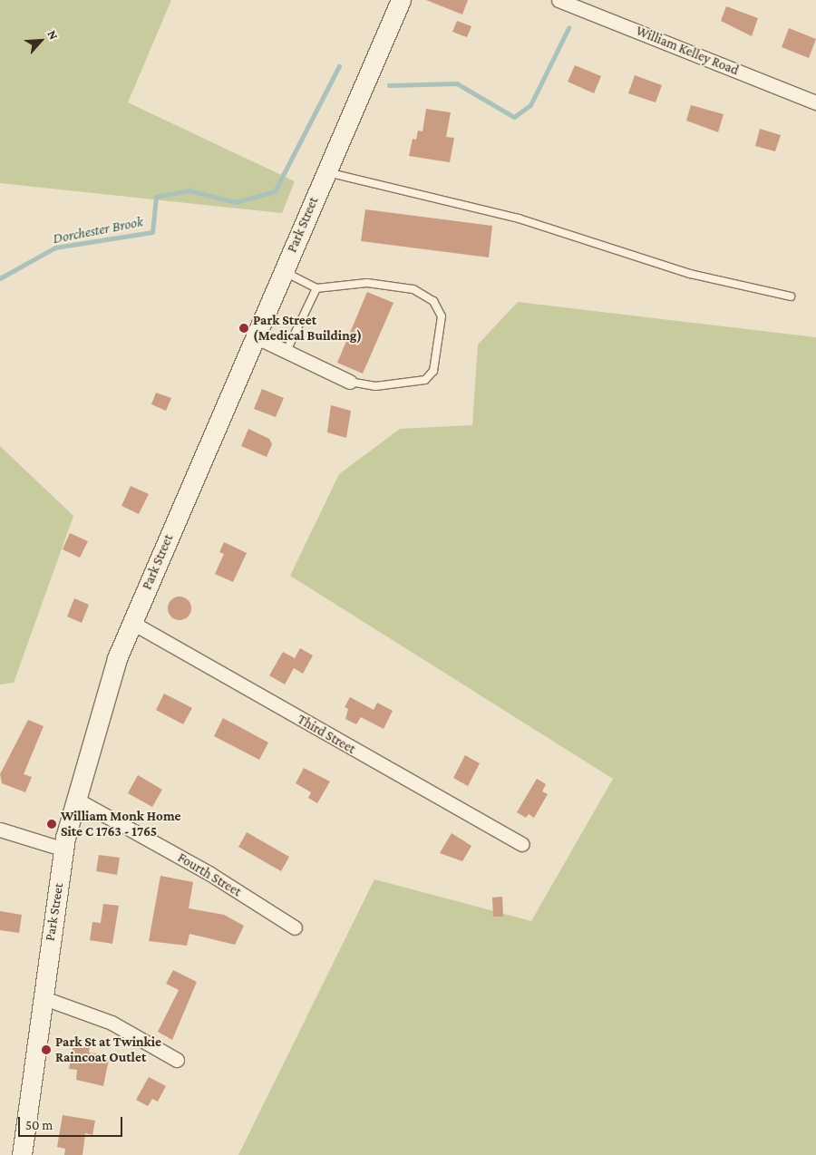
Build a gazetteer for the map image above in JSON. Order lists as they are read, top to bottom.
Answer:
{
  "streets": {
    "main road": ["Park Street"],
    "street": ["William Kelley Road", "Third Street", "Fourth Street"]
  },
  "crossings": [
    ["Park Street", "Third Street"],
    ["Park Street", "Fourth Street"]
  ],
  "water": ["Dorchester Brook"],
  "places": ["Park Street (Medical Building)", "William Monk Home Site C 1763 - 1765", "Park St at Twinkie Raincoat Outlet"],
  "scale_bar": "50 m",
  "north": "top right"
}
